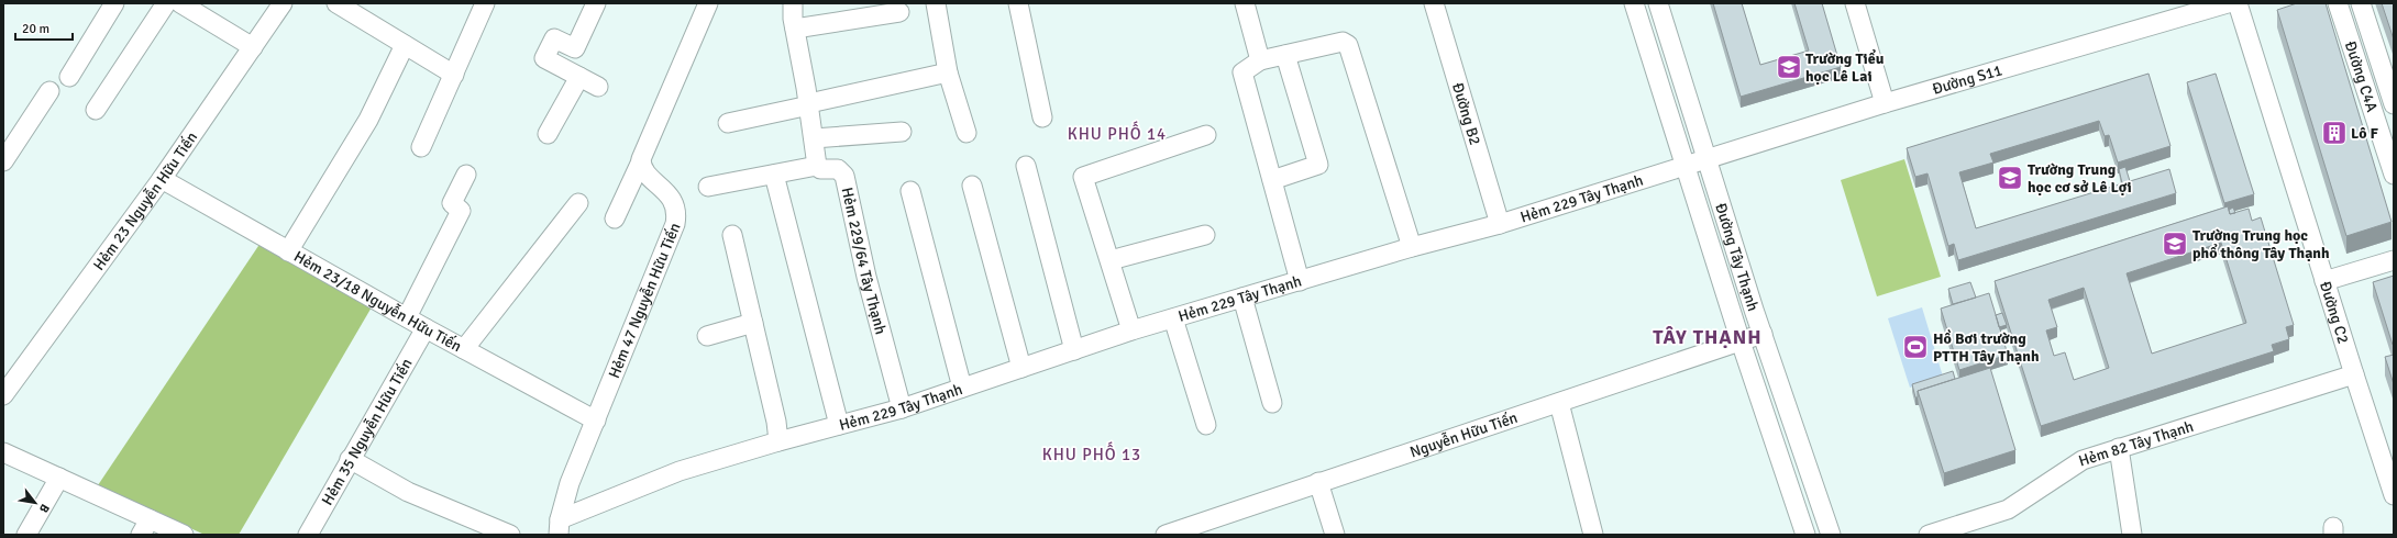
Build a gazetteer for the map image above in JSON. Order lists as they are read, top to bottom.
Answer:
{
  "streets": {
    "street": [
      "Đường C4A",
      "Đường S11",
      "Đường B2",
      "Hẻm 229 Tây Thạnh",
      "Hẻm 23 Nguyễn Hữu Tiến",
      "Đường Tây Thạnh",
      "Hẻm 229/64 Tây Thạnh",
      "Hẻm 47 Nguyễn Hữu Tiến",
      "Hẻm 23/18 Nguyễn Hữu Tiến",
      "Đường C2",
      "Hẻm 35 Nguyễn Hữu Tiến",
      "Nguyễn Hữu Tiến",
      "Hẻm 82 Tây Thạnh"
    ]
  },
  "crossings": [
    ["Đường S11", "Hẻm 229 Tây Thạnh"],
    ["Đường S11", "Đường Tây Thạnh"],
    ["Đường B2", "Hẻm 229 Tây Thạnh"],
    ["Hẻm 229 Tây Thạnh", "Đường Tây Thạnh"],
    ["Hẻm 229 Tây Thạnh", "Hẻm 229/64 Tây Thạnh"],
    ["Hẻm 229 Tây Thạnh", "Hẻm 47 Nguyễn Hữu Tiến"],
    ["Hẻm 23 Nguyễn Hữu Tiến", "Hẻm 23/18 Nguyễn Hữu Tiến"],
    ["Đường Tây Thạnh", "Nguyễn Hữu Tiến"],
    ["Hẻm 47 Nguyễn Hữu Tiến", "Hẻm 23/18 Nguyễn Hữu Tiến"],
    ["Hẻm 23/18 Nguyễn Hữu Tiến", "Hẻm 35 Nguyễn Hữu Tiến"],
    ["Đường C2", "Hẻm 82 Tây Thạnh"]
  ],
  "districts": ["KHU PHỐ 14", "TÂY THẠNH", "KHU PHỐ 13"],
  "places": {
    "school or university": ["Trường Tiểu học Lê Lai", "Trường Trung học cơ sở Lê Lợi", "Trường Trung học phổ thông Tây Thạnh"],
    "building": ["Lô F"],
    "sports": ["Hồ Bơi trường PTTH Tây Thạnh"]
  },
  "scale_bar": "20 m",
  "north": "bottom right"
}
